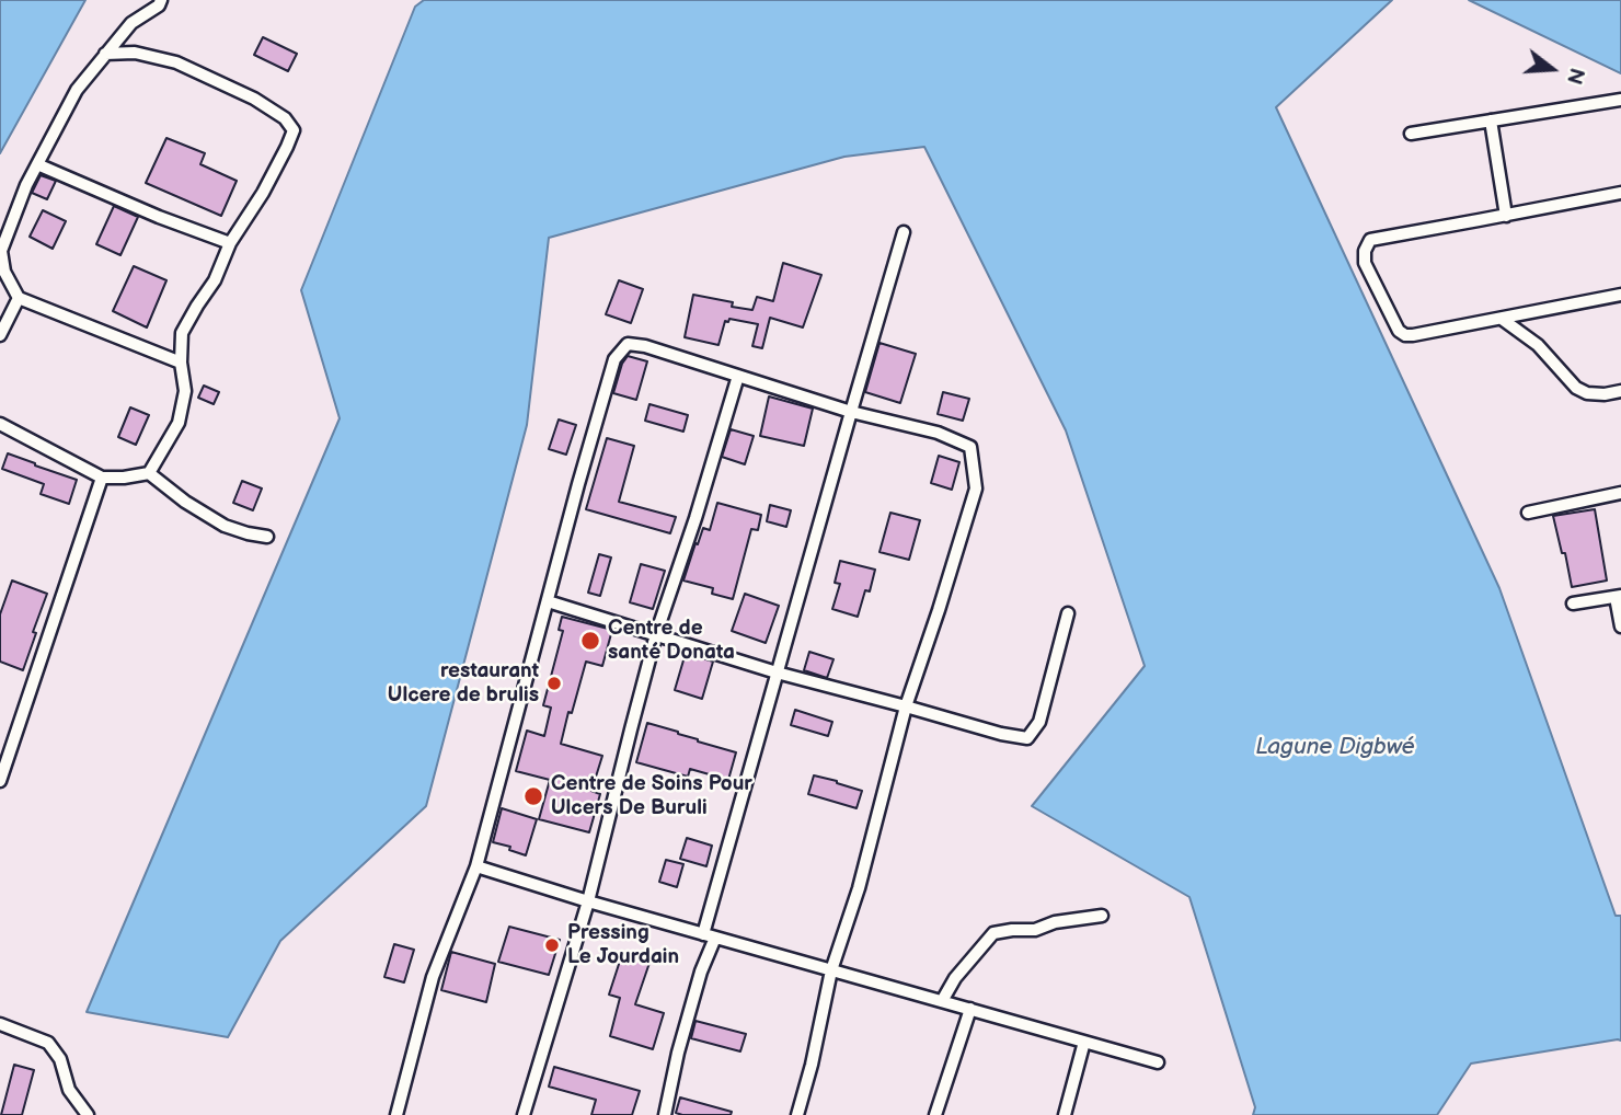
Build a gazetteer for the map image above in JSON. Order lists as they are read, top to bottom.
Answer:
{
  "water": ["Lagune Digbwé"],
  "places": [
    "Centre de santé Donata",
    "restaurant Ulcere de brulis",
    "Centre de Soins Pour Ulcers De Buruli",
    "Pressing Le Jourdain"
  ],
  "north": "right"
}
